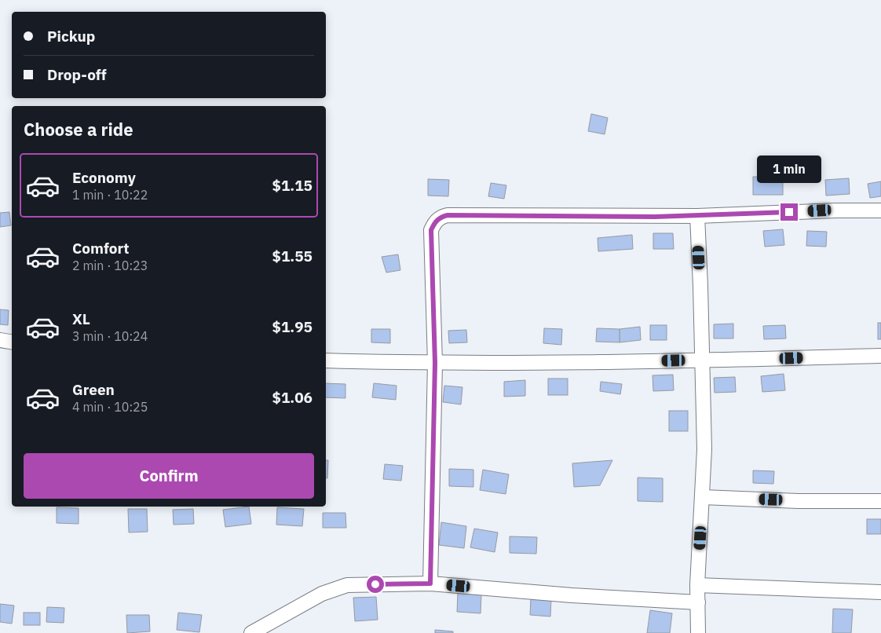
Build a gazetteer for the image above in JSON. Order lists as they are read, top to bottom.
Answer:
{
  "page": {
    "banner": ["Pickup", "Drop-off"],
    "heading": "Choose a ride",
    "list": [
      {
        "name": "Economy",
        "note": "1 min · 10:22",
        "value": "$1.15"
      },
      {
        "name": "Comfort",
        "note": "2 min · 10:23",
        "value": "$1.55"
      },
      {
        "name": "XL",
        "note": "3 min · 10:24",
        "value": "$1.95"
      },
      {
        "name": "Green",
        "note": "4 min · 10:25",
        "value": "$1.06"
      }
    ],
    "bubble": "1 min",
    "buttons": "Confirm"
  }
}
